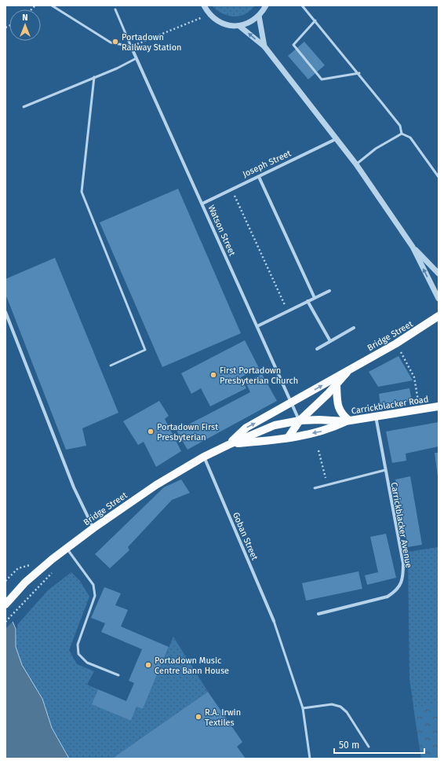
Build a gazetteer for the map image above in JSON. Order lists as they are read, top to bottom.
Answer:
{
  "streets": {
    "main road": ["Bridge Street", "Carrickblacker Road"],
    "street": [
      "Joseph Street",
      "Watson Street",
      "Carrickblacker Avenue",
      "Goban Street"
    ]
  },
  "crossings": [
    ["Joseph Street", "Watson Street"],
    ["Watson Street", "Bridge Street"],
    ["Watson Street", "Carrickblacker Road"],
    ["Bridge Street", "Carrickblacker Road"],
    ["Bridge Street", "Goban Street"],
    ["Carrickblacker Road", "Carrickblacker Avenue"]
  ],
  "places": [
    "Portadown Railway Station",
    "First Portadown Presbyterian Church",
    "Portadown First Presbyterian",
    "Portadown Music Centre Bann House",
    "R.A. Irwin Textiles"
  ],
  "scale_bar": "50 m",
  "north": "top"
}
